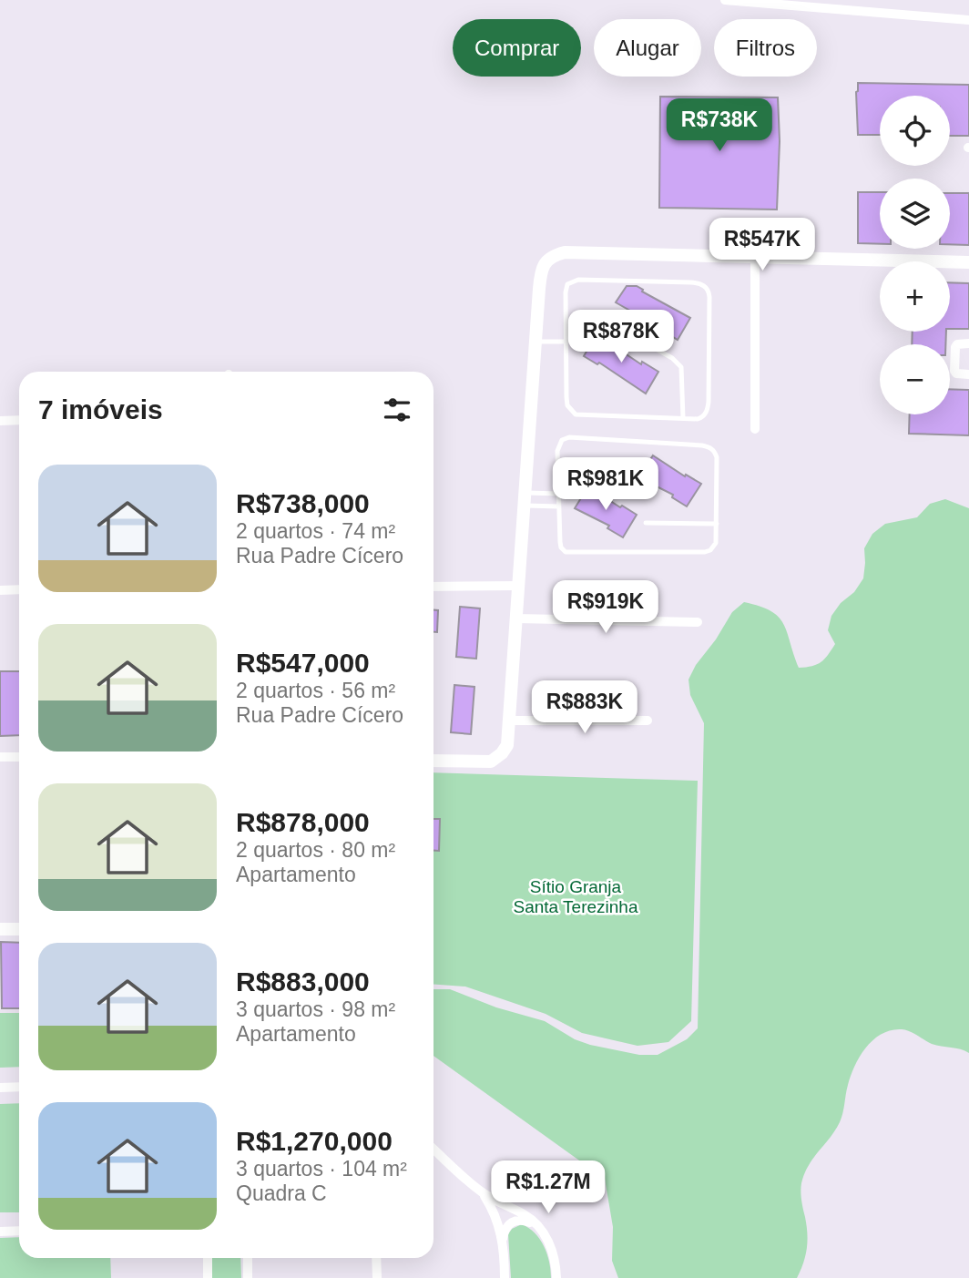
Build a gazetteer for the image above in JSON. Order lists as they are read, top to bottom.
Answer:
{
  "parks": ["Sítio Granja Santa Terezinha"],
  "page": {
    "chip": ["Comprar", "Alugar", "Filtros"],
    "map_buttons": ["+", "−"],
    "price": [
      "R$738K",
      "R$547K",
      "R$878K",
      "R$981K",
      "R$919K",
      "R$883K",
      "R$1.27M"
    ],
    "heading": "7 imóveis",
    "list": [
      {
        "name": "R$738,000",
        "note": "2 quartos · 74 m² · Rua Padre Cícero"
      },
      {
        "name": "R$547,000",
        "note": "2 quartos · 56 m² · Rua Padre Cícero"
      },
      {
        "name": "R$878,000",
        "note": "2 quartos · 80 m² · Apartamento"
      },
      {
        "name": "R$883,000",
        "note": "3 quartos · 98 m² · Apartamento"
      },
      {
        "name": "R$1,270,000",
        "note": "3 quartos · 104 m² · Quadra C"
      }
    ]
  }
}
